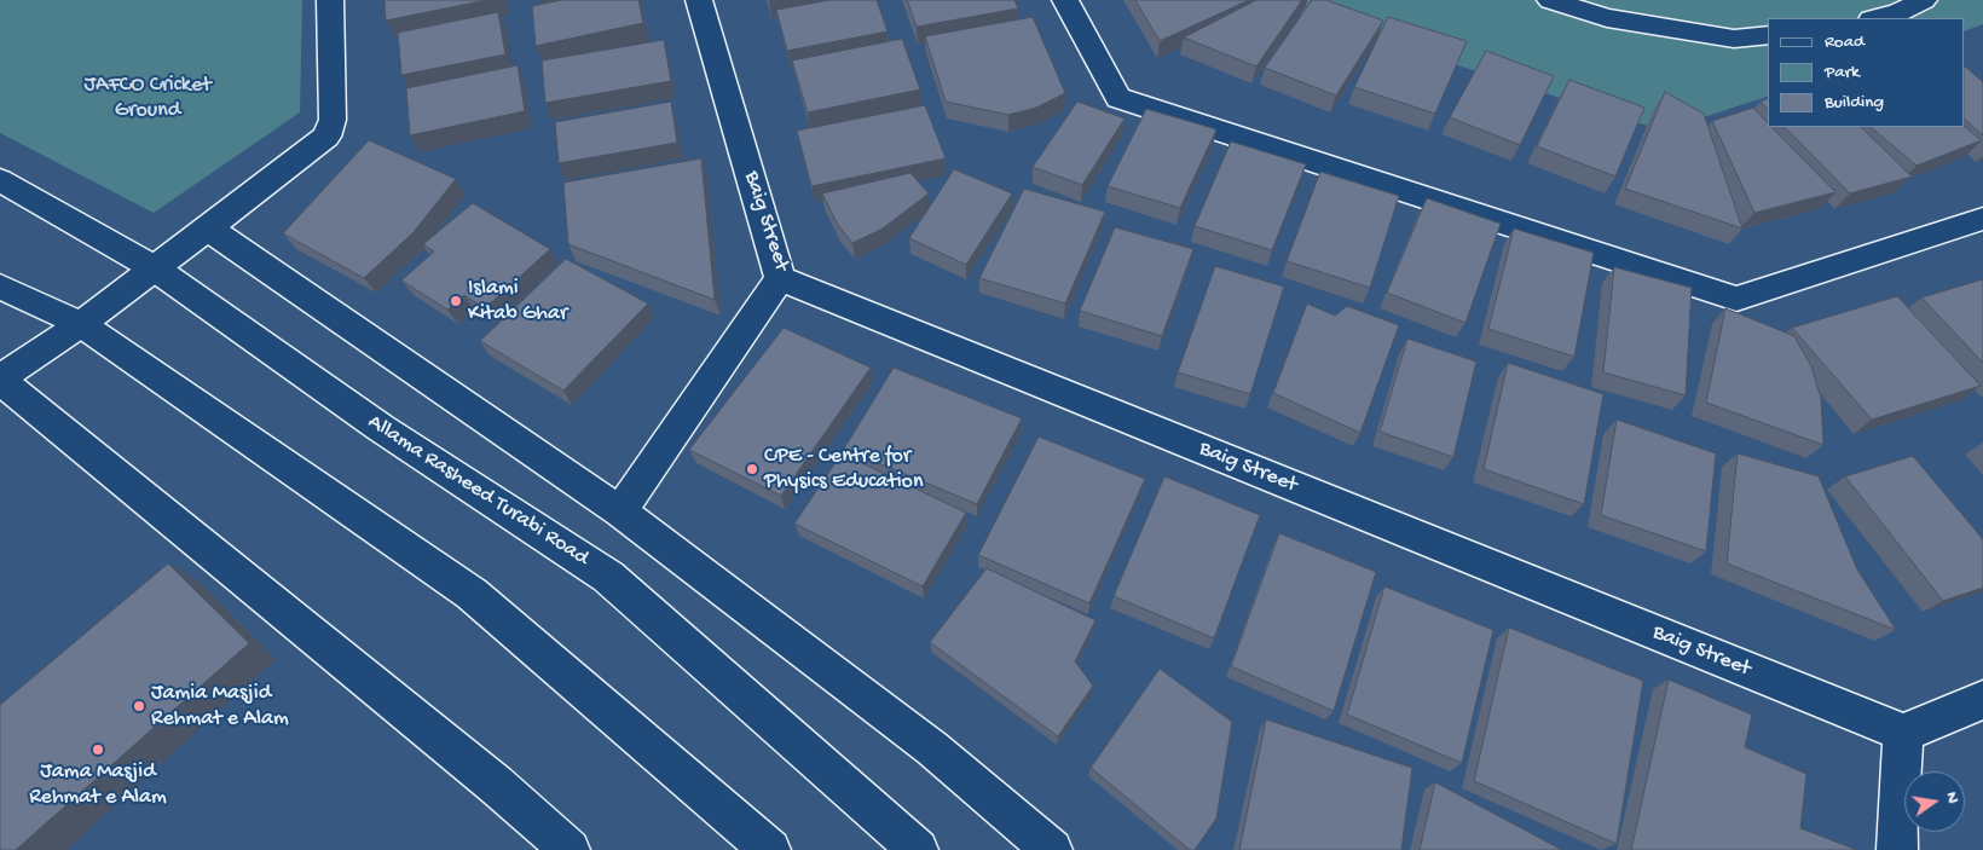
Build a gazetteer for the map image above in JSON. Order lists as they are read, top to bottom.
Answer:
{
  "streets": {
    "street": ["Baig Street", "Allama Rasheed Turabi Road"]
  },
  "parks": ["JAFCO Cricket Ground"],
  "places": [
    "Islami Kitab Ghar",
    "CPE - Centre for Physics Education",
    "Jamia Masjid Rehmat e Alam",
    "Jama Masjid Rehmat e Alam"
  ],
  "legend": ["Road", "Park", "Building"],
  "north": "right"
}
